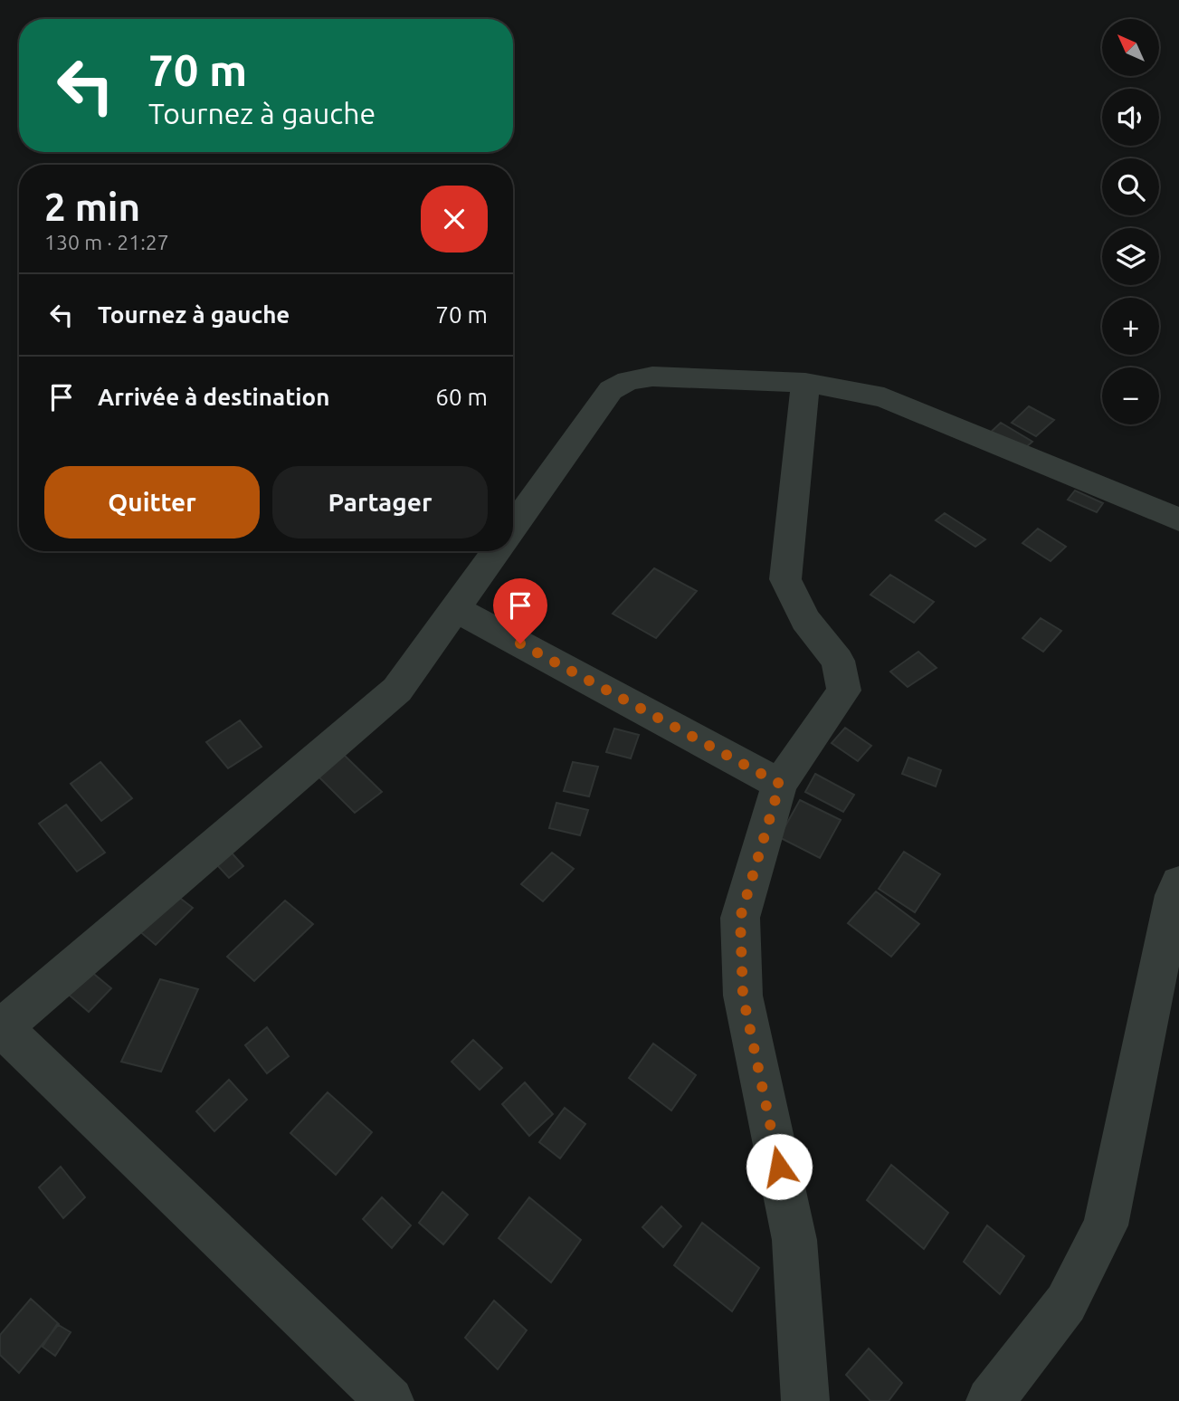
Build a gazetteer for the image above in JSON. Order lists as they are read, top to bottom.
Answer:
{
  "north": "top left",
  "page": {
    "map_buttons": ["+", "−"],
    "turn": ["70 m", "Tournez à gauche"],
    "heading": ["2 min", "130 m · 21:27"],
    "list": [
      {
        "name": "Tournez à gauche",
        "value": "70 m"
      },
      {
        "name": "Arrivée à destination",
        "value": "60 m"
      }
    ],
    "buttons": ["Quitter", "Partager"]
  }
}
